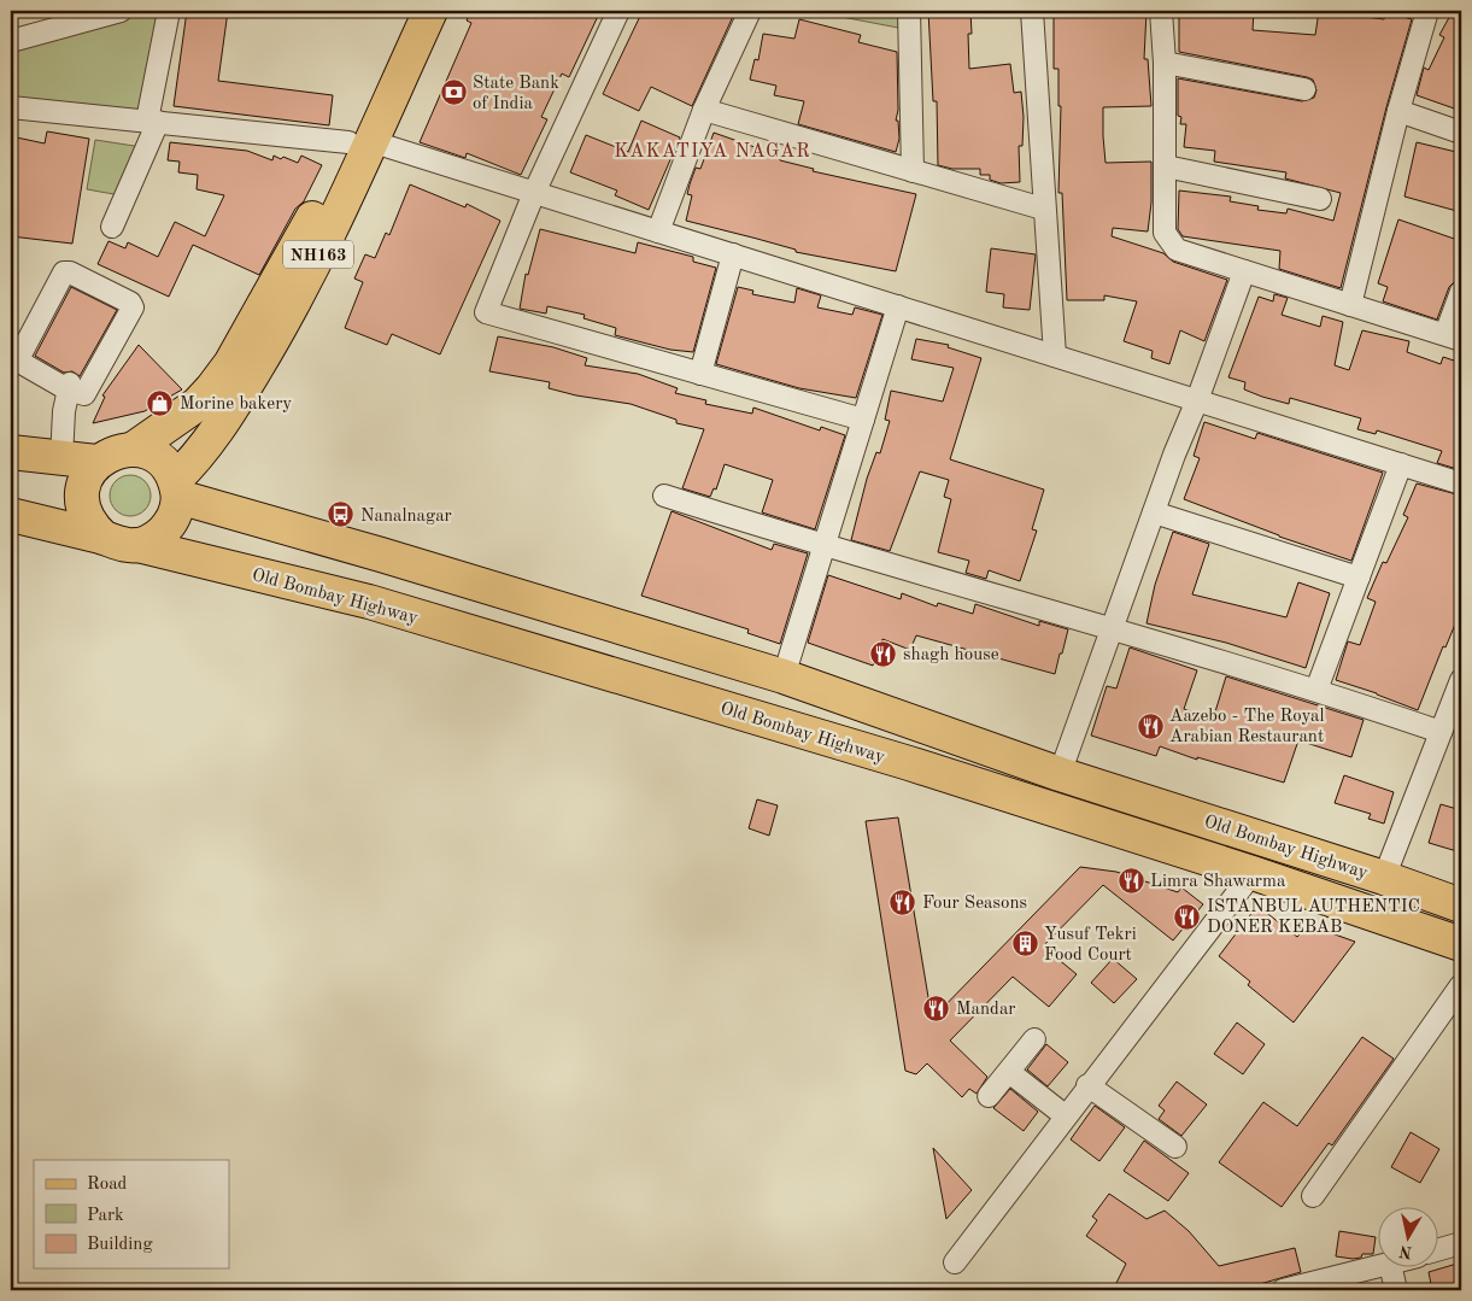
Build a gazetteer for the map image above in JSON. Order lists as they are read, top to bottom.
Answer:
{
  "streets": {
    "main road": ["NH163", "Old Bombay Highway"]
  },
  "crossings": [
    ["NH163", "Old Bombay Highway"]
  ],
  "districts": ["KAKATIYA NAGAR"],
  "places": {
    "bank": ["State Bank of India"],
    "shop": ["Morine bakery"],
    "bus stop": ["Nanalnagar"],
    "restaurant": [
      "shagh house",
      "Aazebo - The Royal Arabian Restaurant",
      "Limra Shawarma",
      "Four Seasons",
      "ISTANBUL AUTHENTIC DONER KEBAB",
      "Mandar"
    ],
    "building": ["Yusuf Tekri Food Court"]
  },
  "legend": ["Road", "Park", "Building"],
  "north": "bottom"
}
